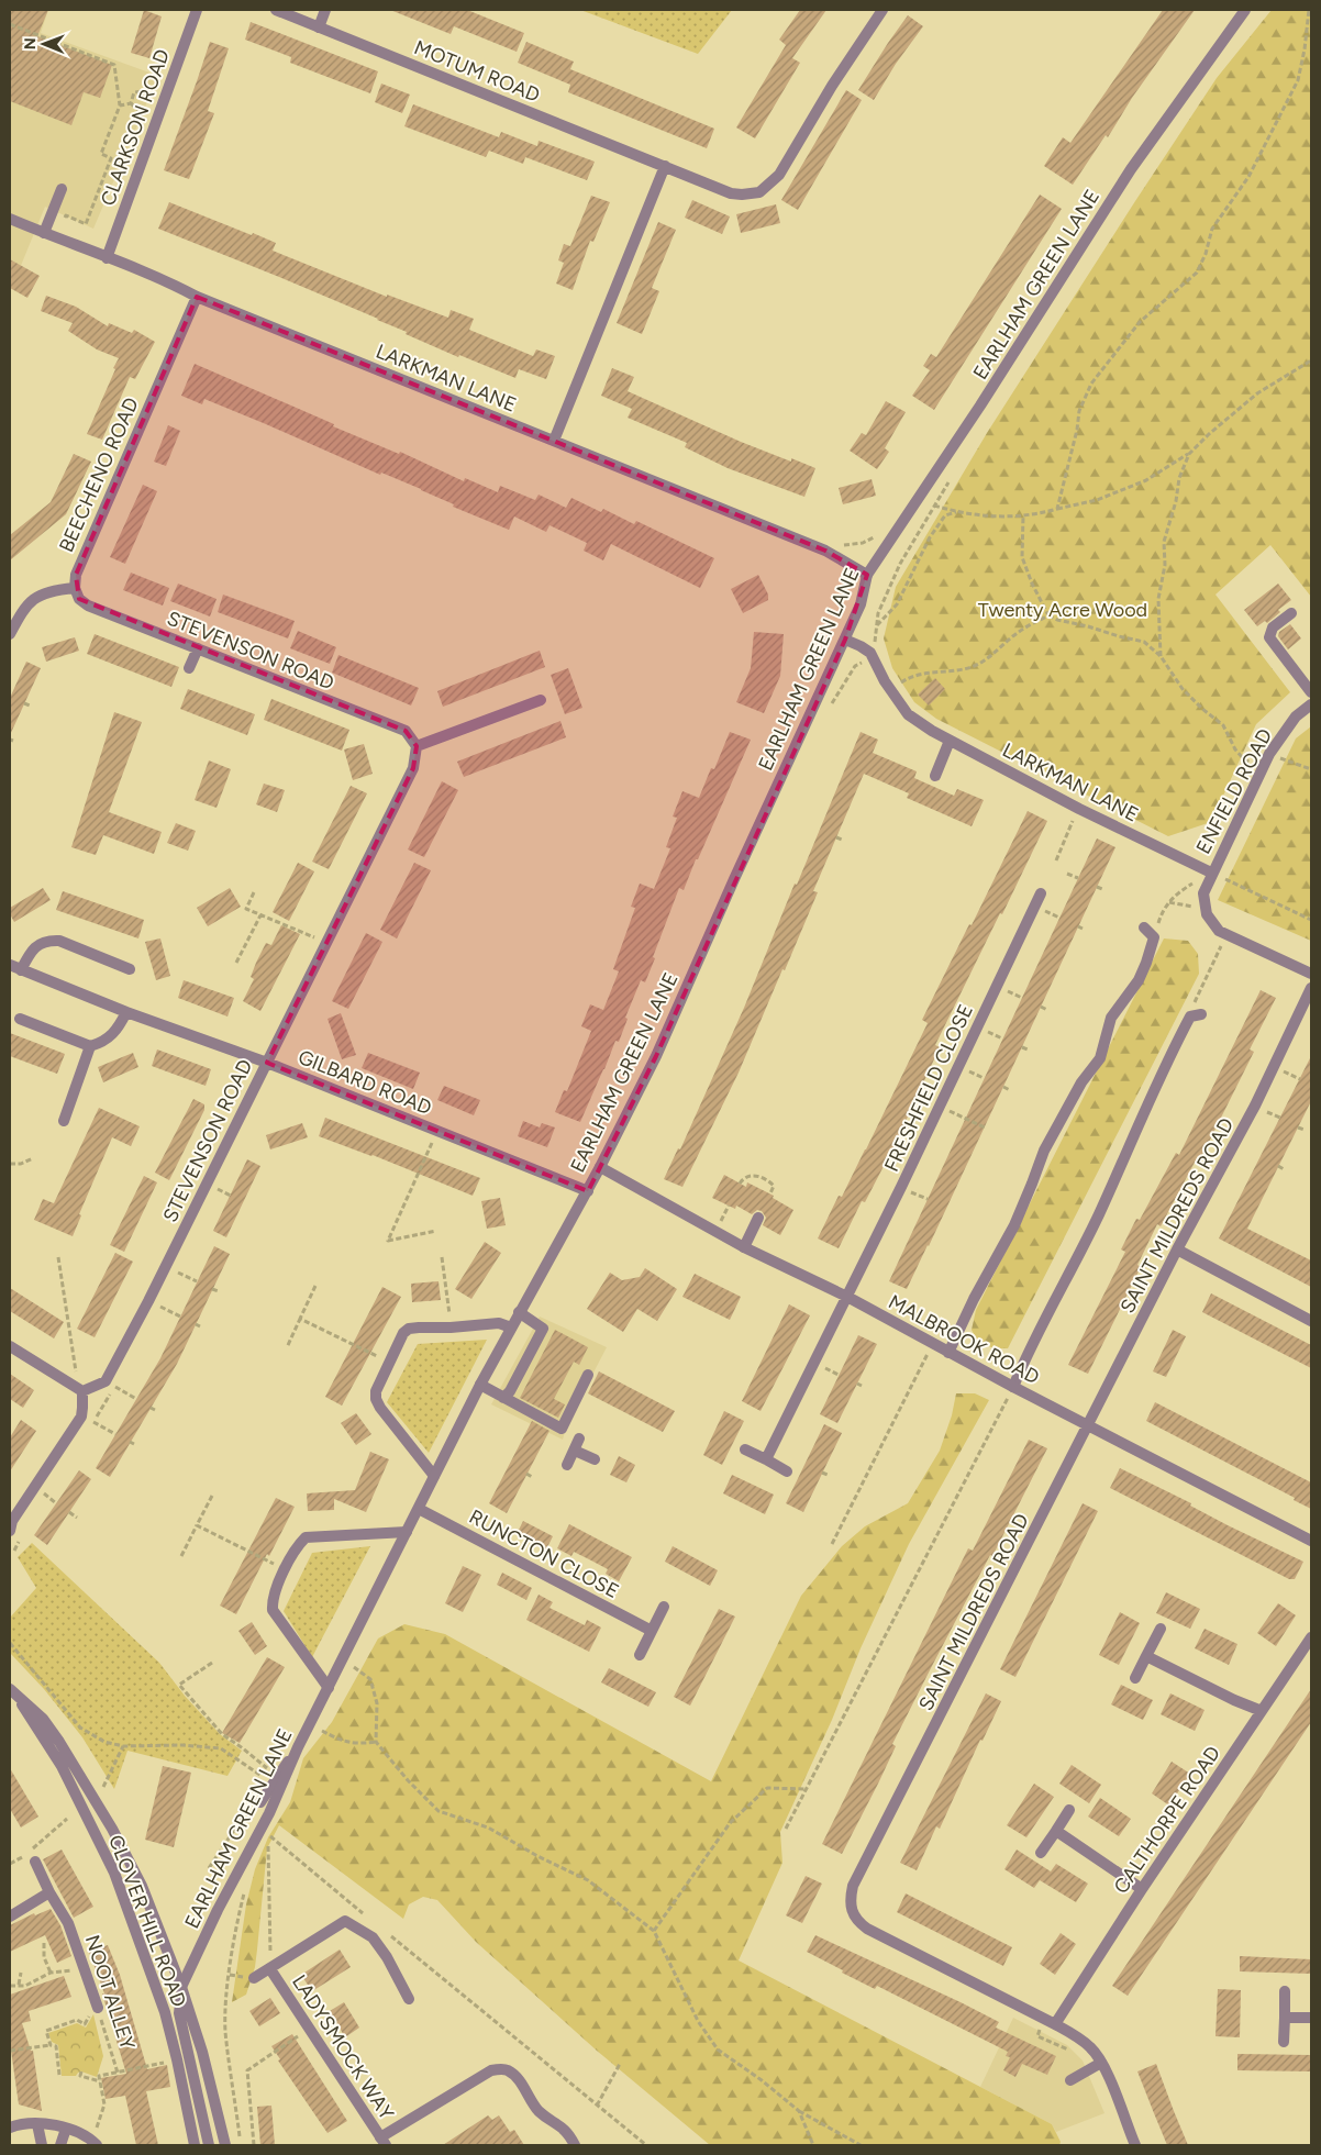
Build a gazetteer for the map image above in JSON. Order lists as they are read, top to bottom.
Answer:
{
  "streets": {
    "street": [
      "MOTUM ROAD",
      "CLARKSON ROAD",
      "EARLHAM GREEN LANE",
      "LARKMAN LANE",
      "BEECHENO ROAD",
      "STEVENSON ROAD",
      "ENFIELD ROAD",
      "GILBARD ROAD",
      "FRESHFIELD CLOSE",
      "SAINT MILDREDS ROAD",
      "MALBROOK ROAD",
      "RUNCTON CLOSE",
      "CALTHORPE ROAD",
      "CLOVER HILL ROAD",
      "NOOT ALLEY",
      "LADYSMOCK WAY"
    ]
  },
  "crossings": [
    ["CLARKSON ROAD", "LARKMAN LANE"],
    ["EARLHAM GREEN LANE", "LARKMAN LANE"],
    ["EARLHAM GREEN LANE", "GILBARD ROAD"],
    ["EARLHAM GREEN LANE", "MALBROOK ROAD"],
    ["EARLHAM GREEN LANE", "RUNCTON CLOSE"],
    ["EARLHAM GREEN LANE", "CLOVER HILL ROAD"],
    ["LARKMAN LANE", "BEECHENO ROAD"],
    ["LARKMAN LANE", "ENFIELD ROAD"],
    ["BEECHENO ROAD", "STEVENSON ROAD"],
    ["STEVENSON ROAD", "GILBARD ROAD"],
    ["FRESHFIELD CLOSE", "MALBROOK ROAD"],
    ["SAINT MILDREDS ROAD", "MALBROOK ROAD"],
    ["SAINT MILDREDS ROAD", "CALTHORPE ROAD"]
  ],
  "parks": ["Twenty Acre Wood"],
  "north": "left"
}
